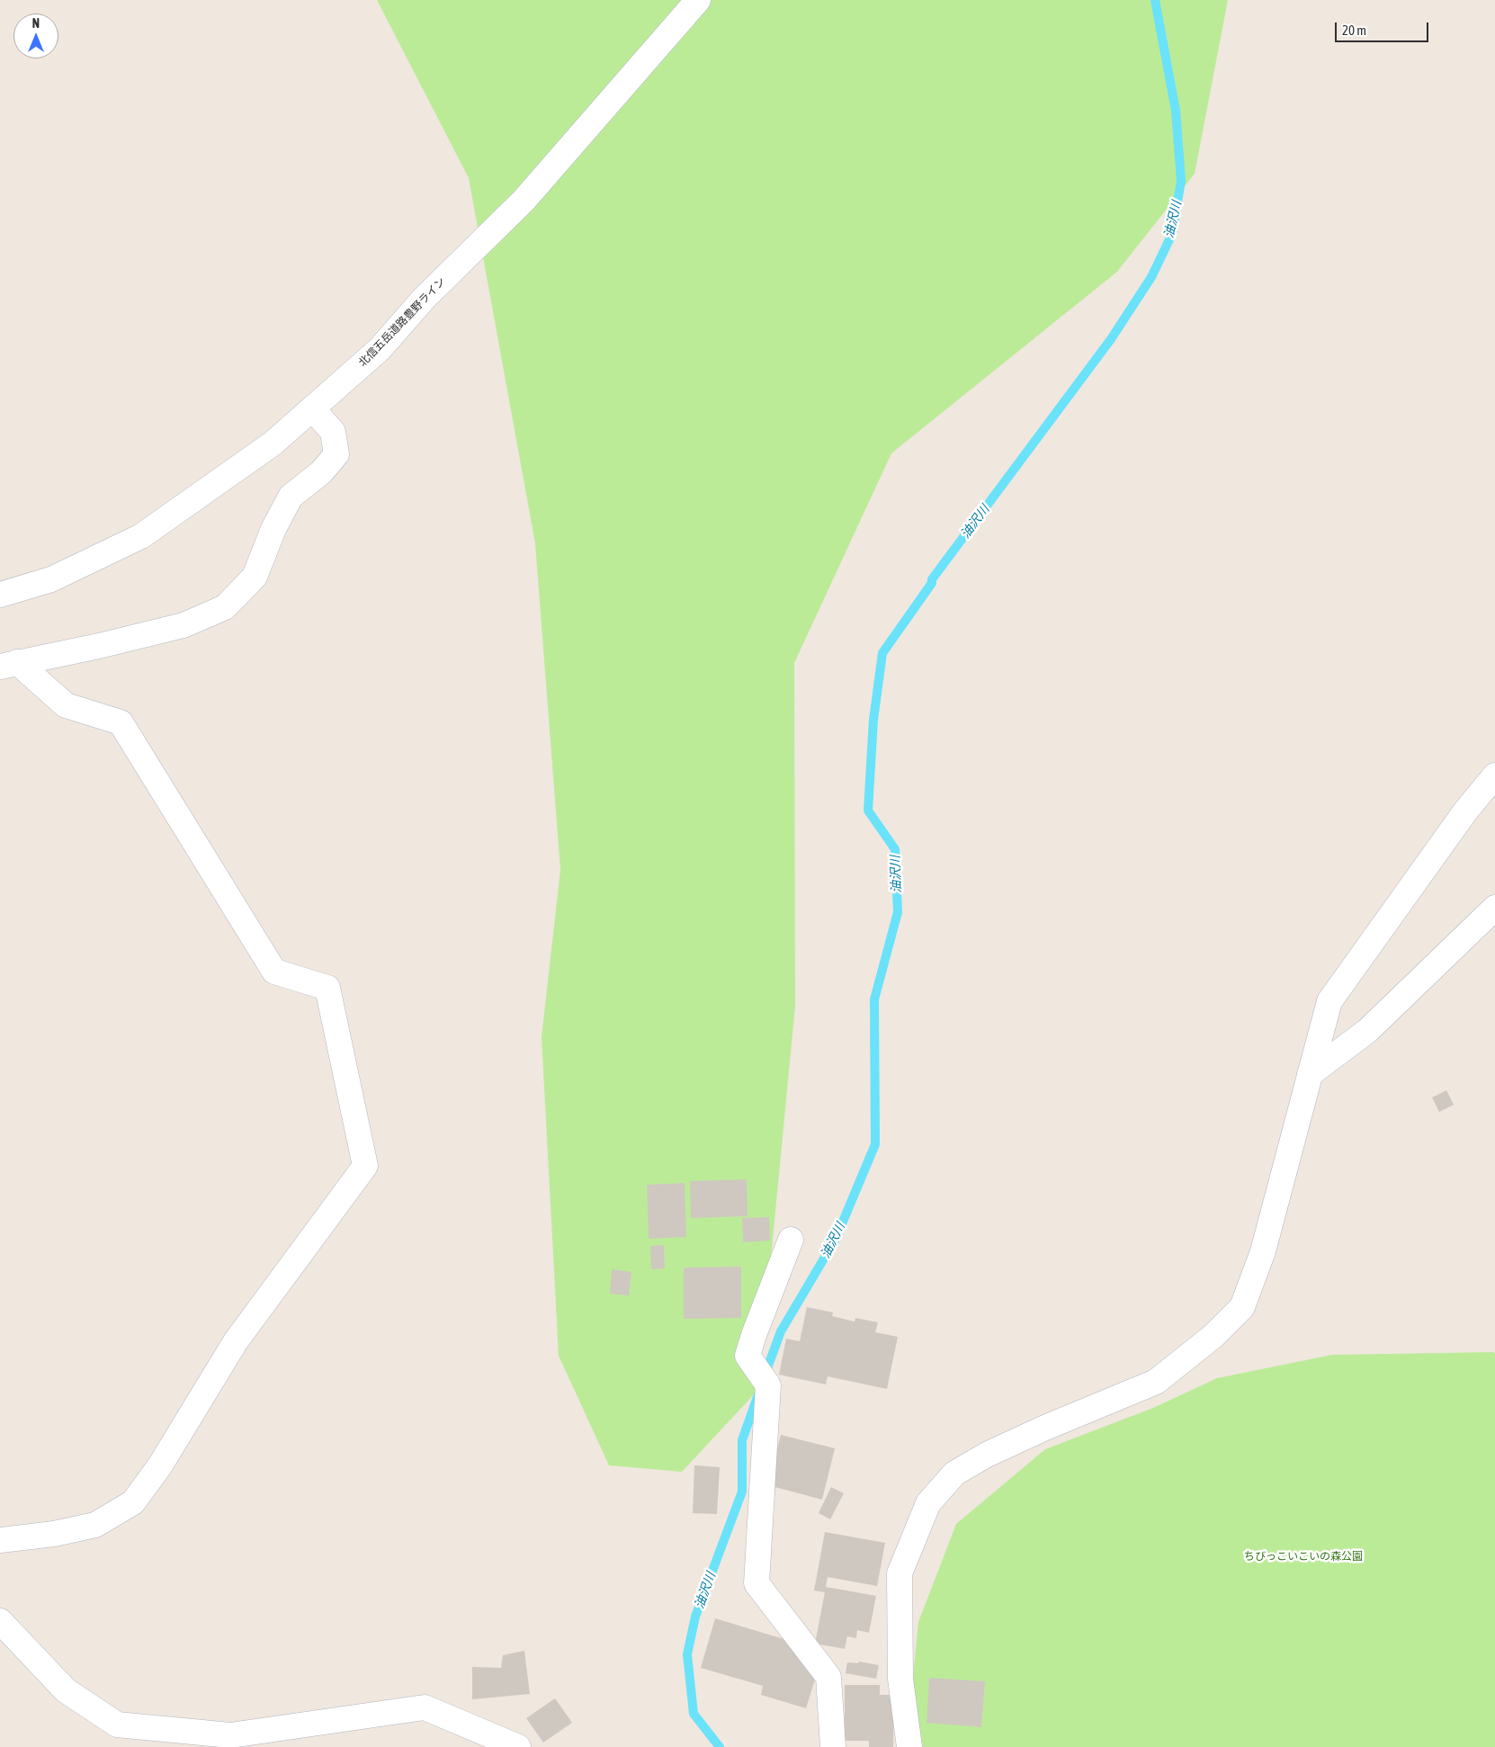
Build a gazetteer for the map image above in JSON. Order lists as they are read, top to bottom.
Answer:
{
  "streets": {
    "street": ["北信五岳道路豊野ライン"]
  },
  "water": ["油沢川"],
  "parks": ["ちびっこいこいの森公園"],
  "scale_bar": "20 m",
  "north": "top"
}
